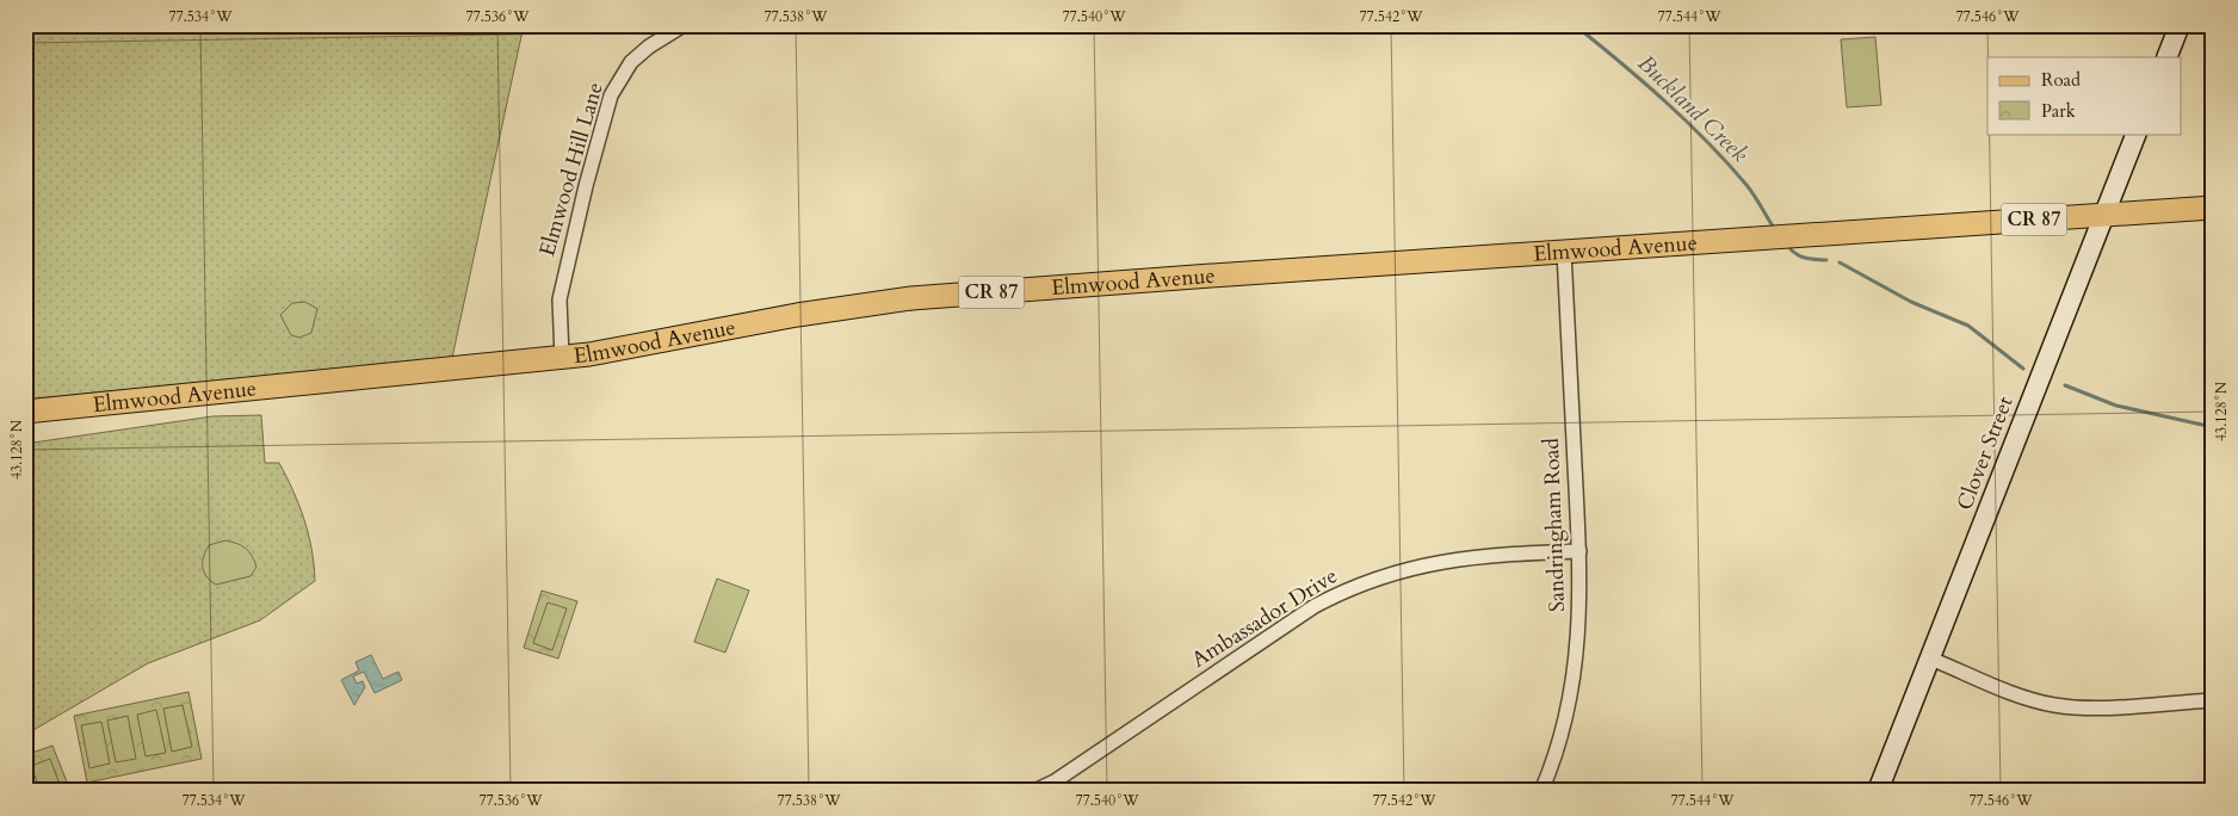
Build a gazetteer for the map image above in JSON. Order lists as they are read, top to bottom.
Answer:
{
  "streets": {
    "main road": ["CR 87", "Elmwood Avenue", "Clover Street"],
    "street": ["Elmwood Hill Lane", "Sandringham Road", "Ambassador Drive"]
  },
  "crossings": [
    ["Elmwood Hill Lane", "Elmwood Avenue"],
    ["Elmwood Avenue", "Clover Street"],
    ["Elmwood Avenue", "Sandringham Road"],
    ["Sandringham Road", "Ambassador Drive"]
  ],
  "water": ["Buckland Creek"],
  "legend": ["Road", "Park"],
  "coordinates": [
    "77.534°W",
    "77.536°W",
    "77.538°W",
    "77.540°W",
    "77.542°W",
    "77.544°W",
    "77.546°W",
    "43.128°N"
  ]
}
